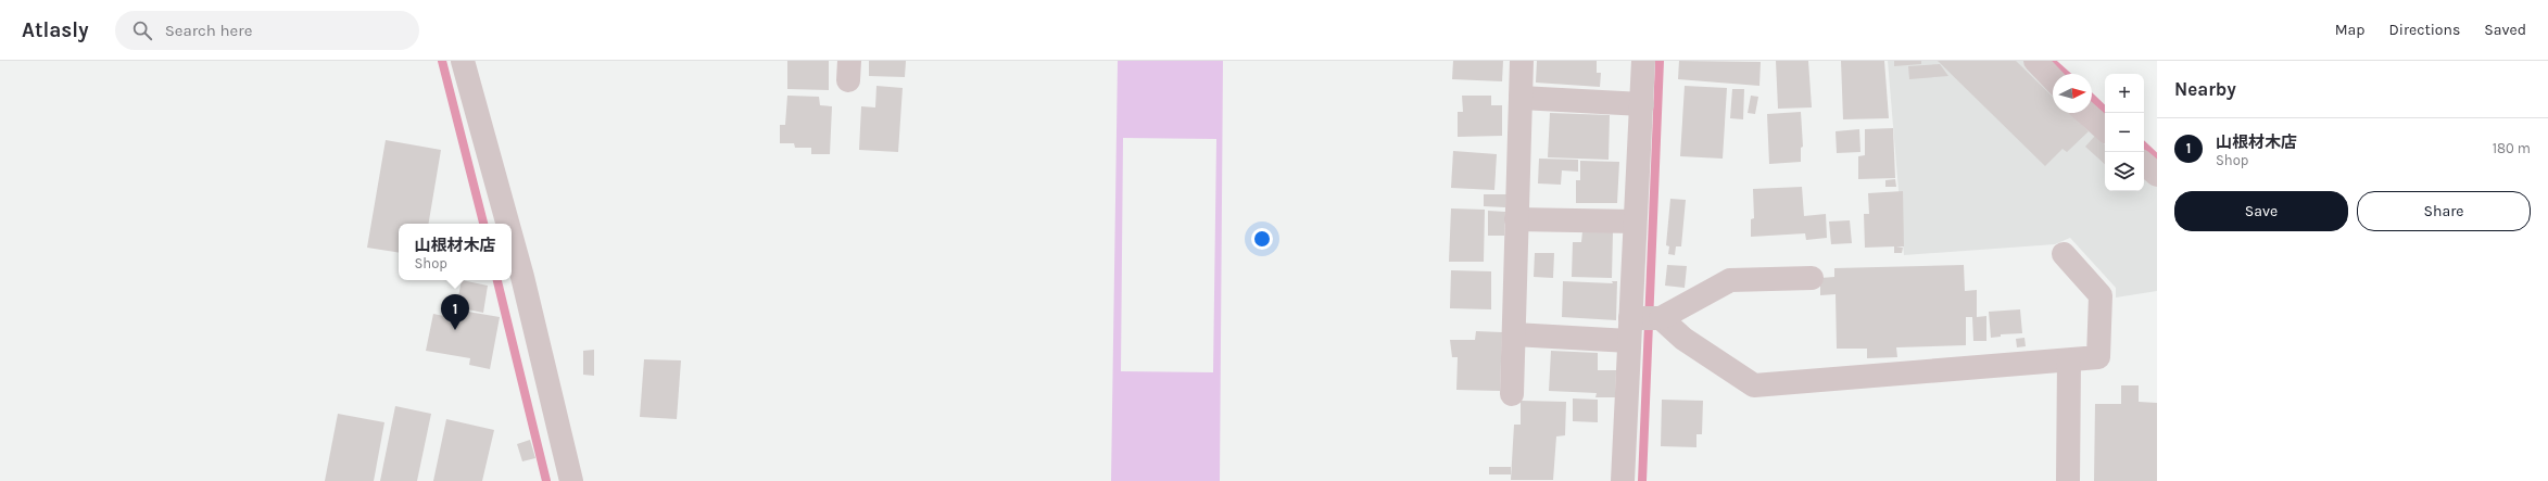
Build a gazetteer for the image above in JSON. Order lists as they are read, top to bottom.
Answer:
{
  "north": "right",
  "page": {
    "header": "Atlasly",
    "search": "Search here",
    "nav": ["Map", "Directions", "Saved"],
    "heading": "Nearby",
    "map_buttons": ["+", "−"],
    "list": [
      {
        "mark": "1",
        "name": "山根材木店",
        "note": "Shop",
        "value": "180 m"
      }
    ],
    "buttons": ["Save", "Share"],
    "popup": ["山根材木店", "Shop"],
    "pins": "1"
  }
}
